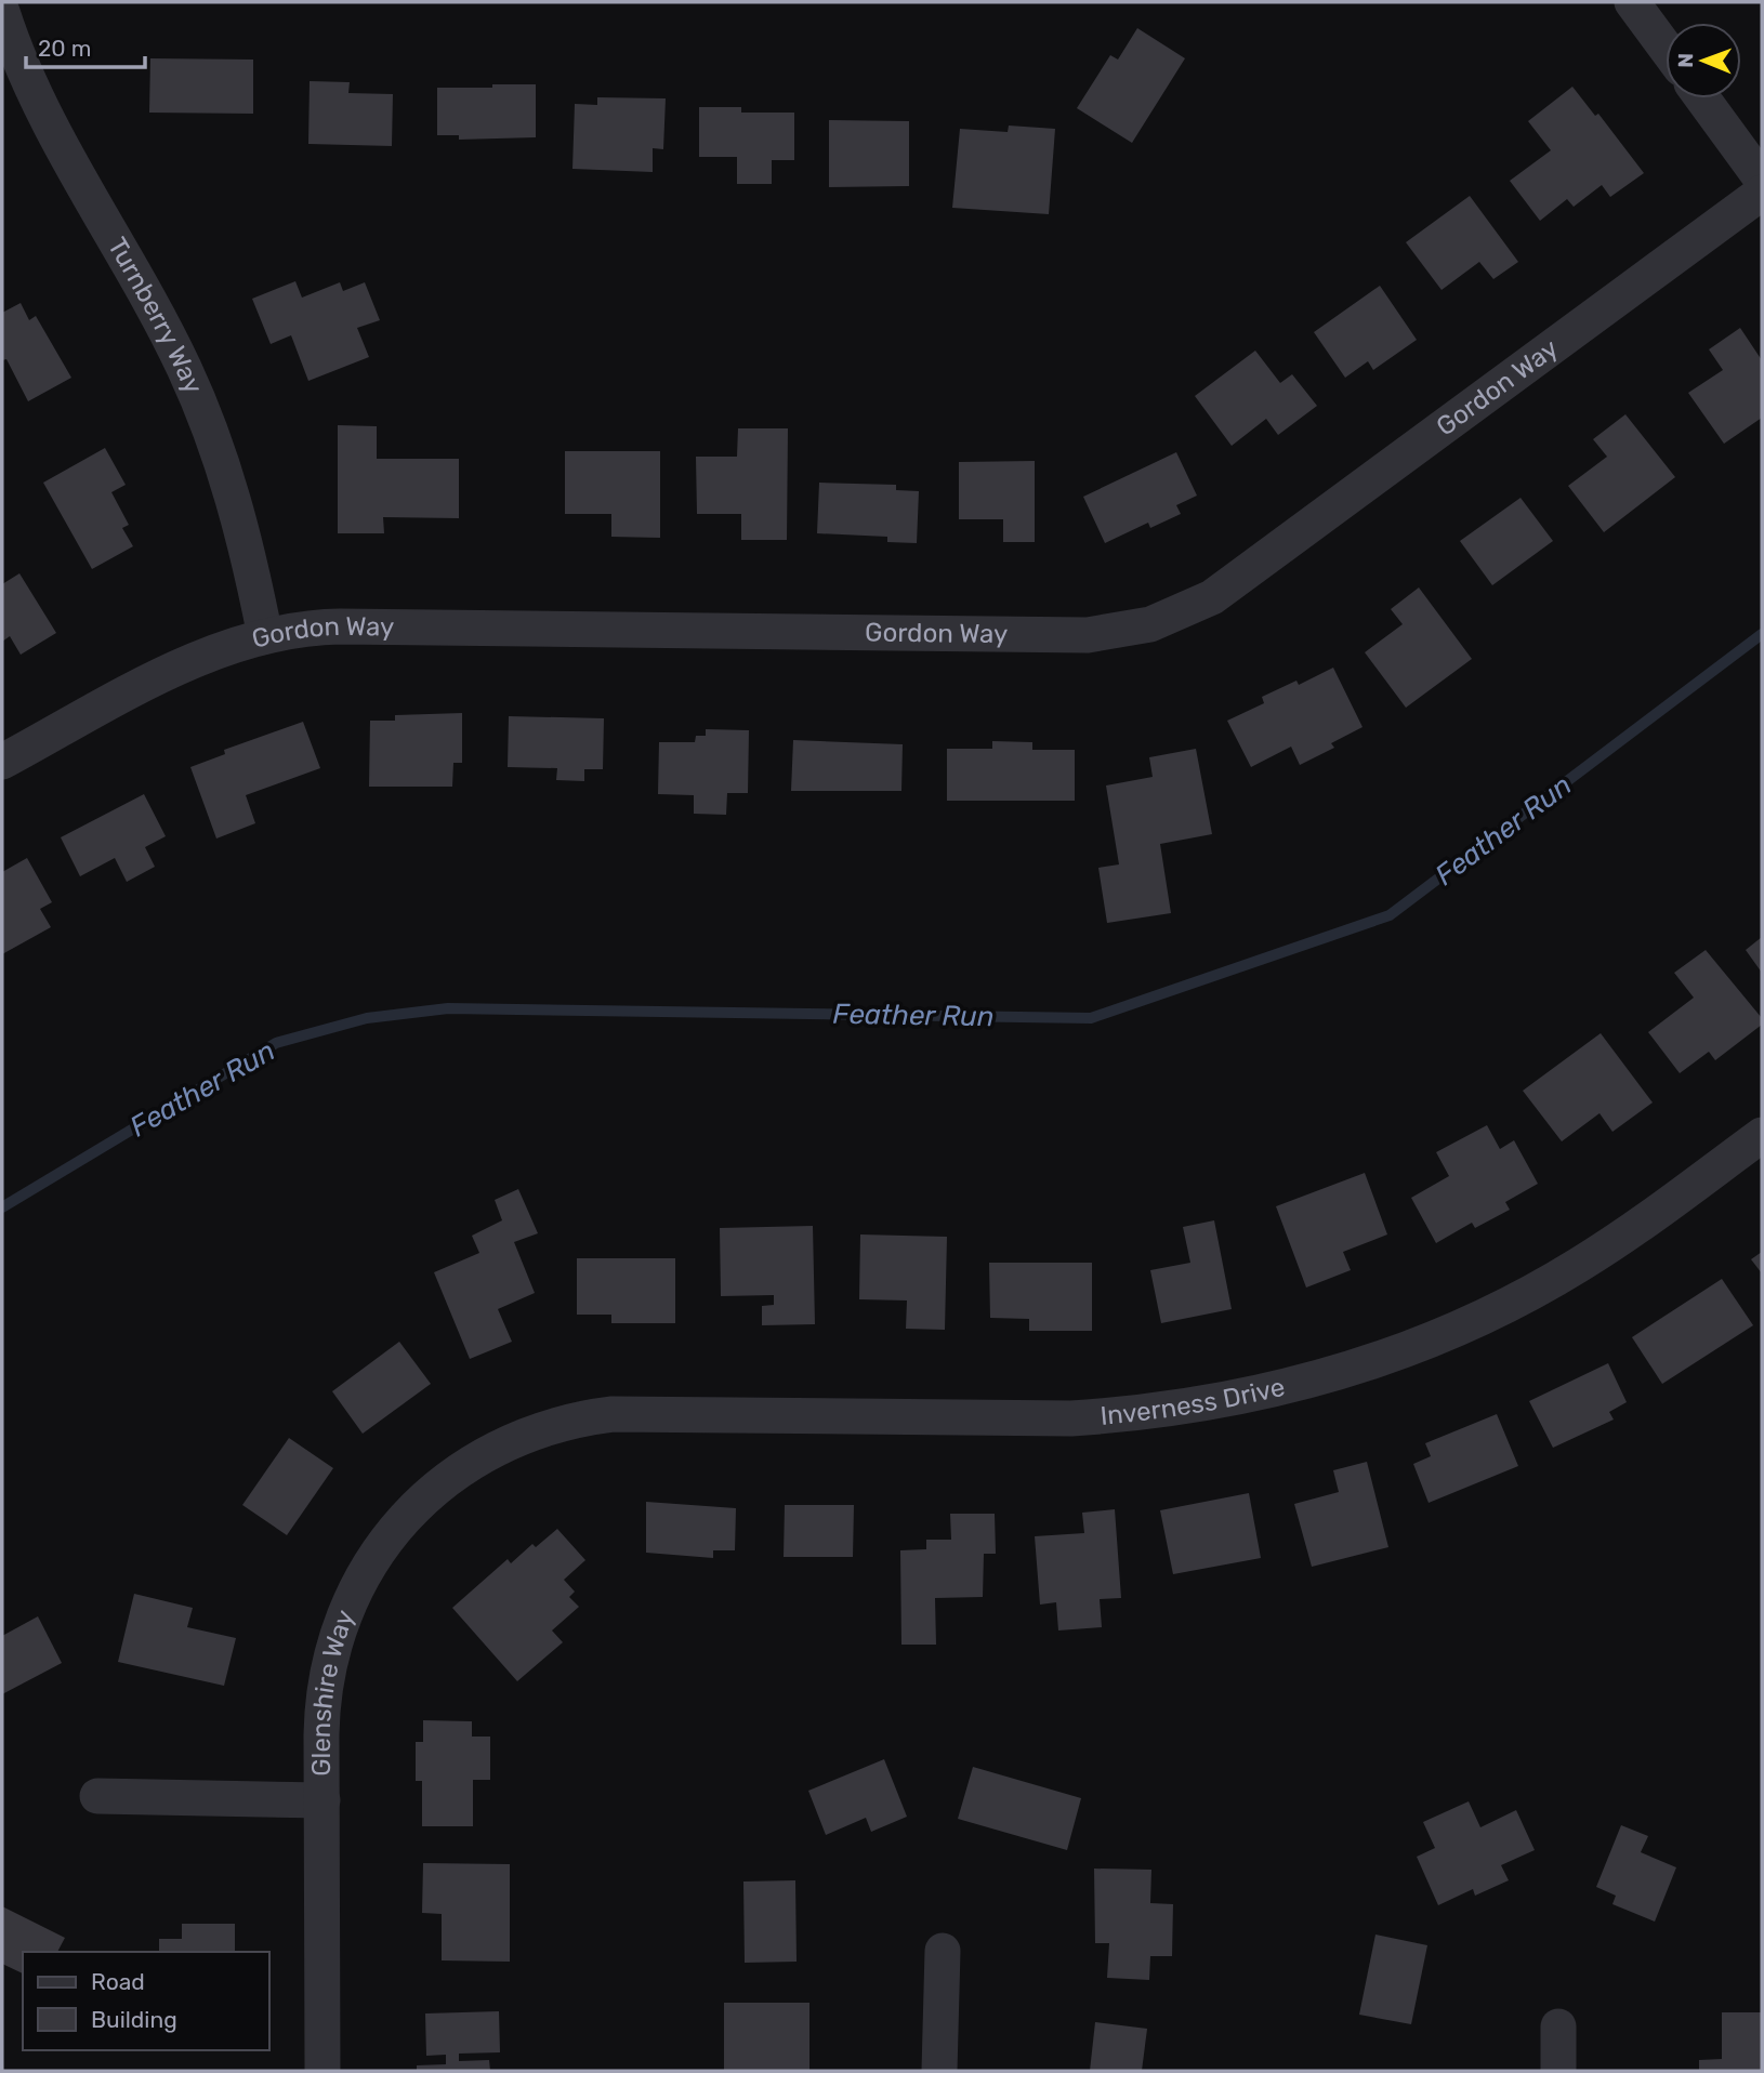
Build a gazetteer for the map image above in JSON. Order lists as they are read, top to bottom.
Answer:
{
  "streets": {
    "street": [
      "Turnberry Way",
      "Gordon Way",
      "Inverness Drive",
      "Glenshire Way"
    ]
  },
  "crossings": [
    ["Turnberry Way", "Gordon Way"],
    ["Inverness Drive", "Glenshire Way"]
  ],
  "water": ["Feather Run"],
  "legend": ["Road", "Building"],
  "scale_bar": "20 m",
  "north": "left"
}
